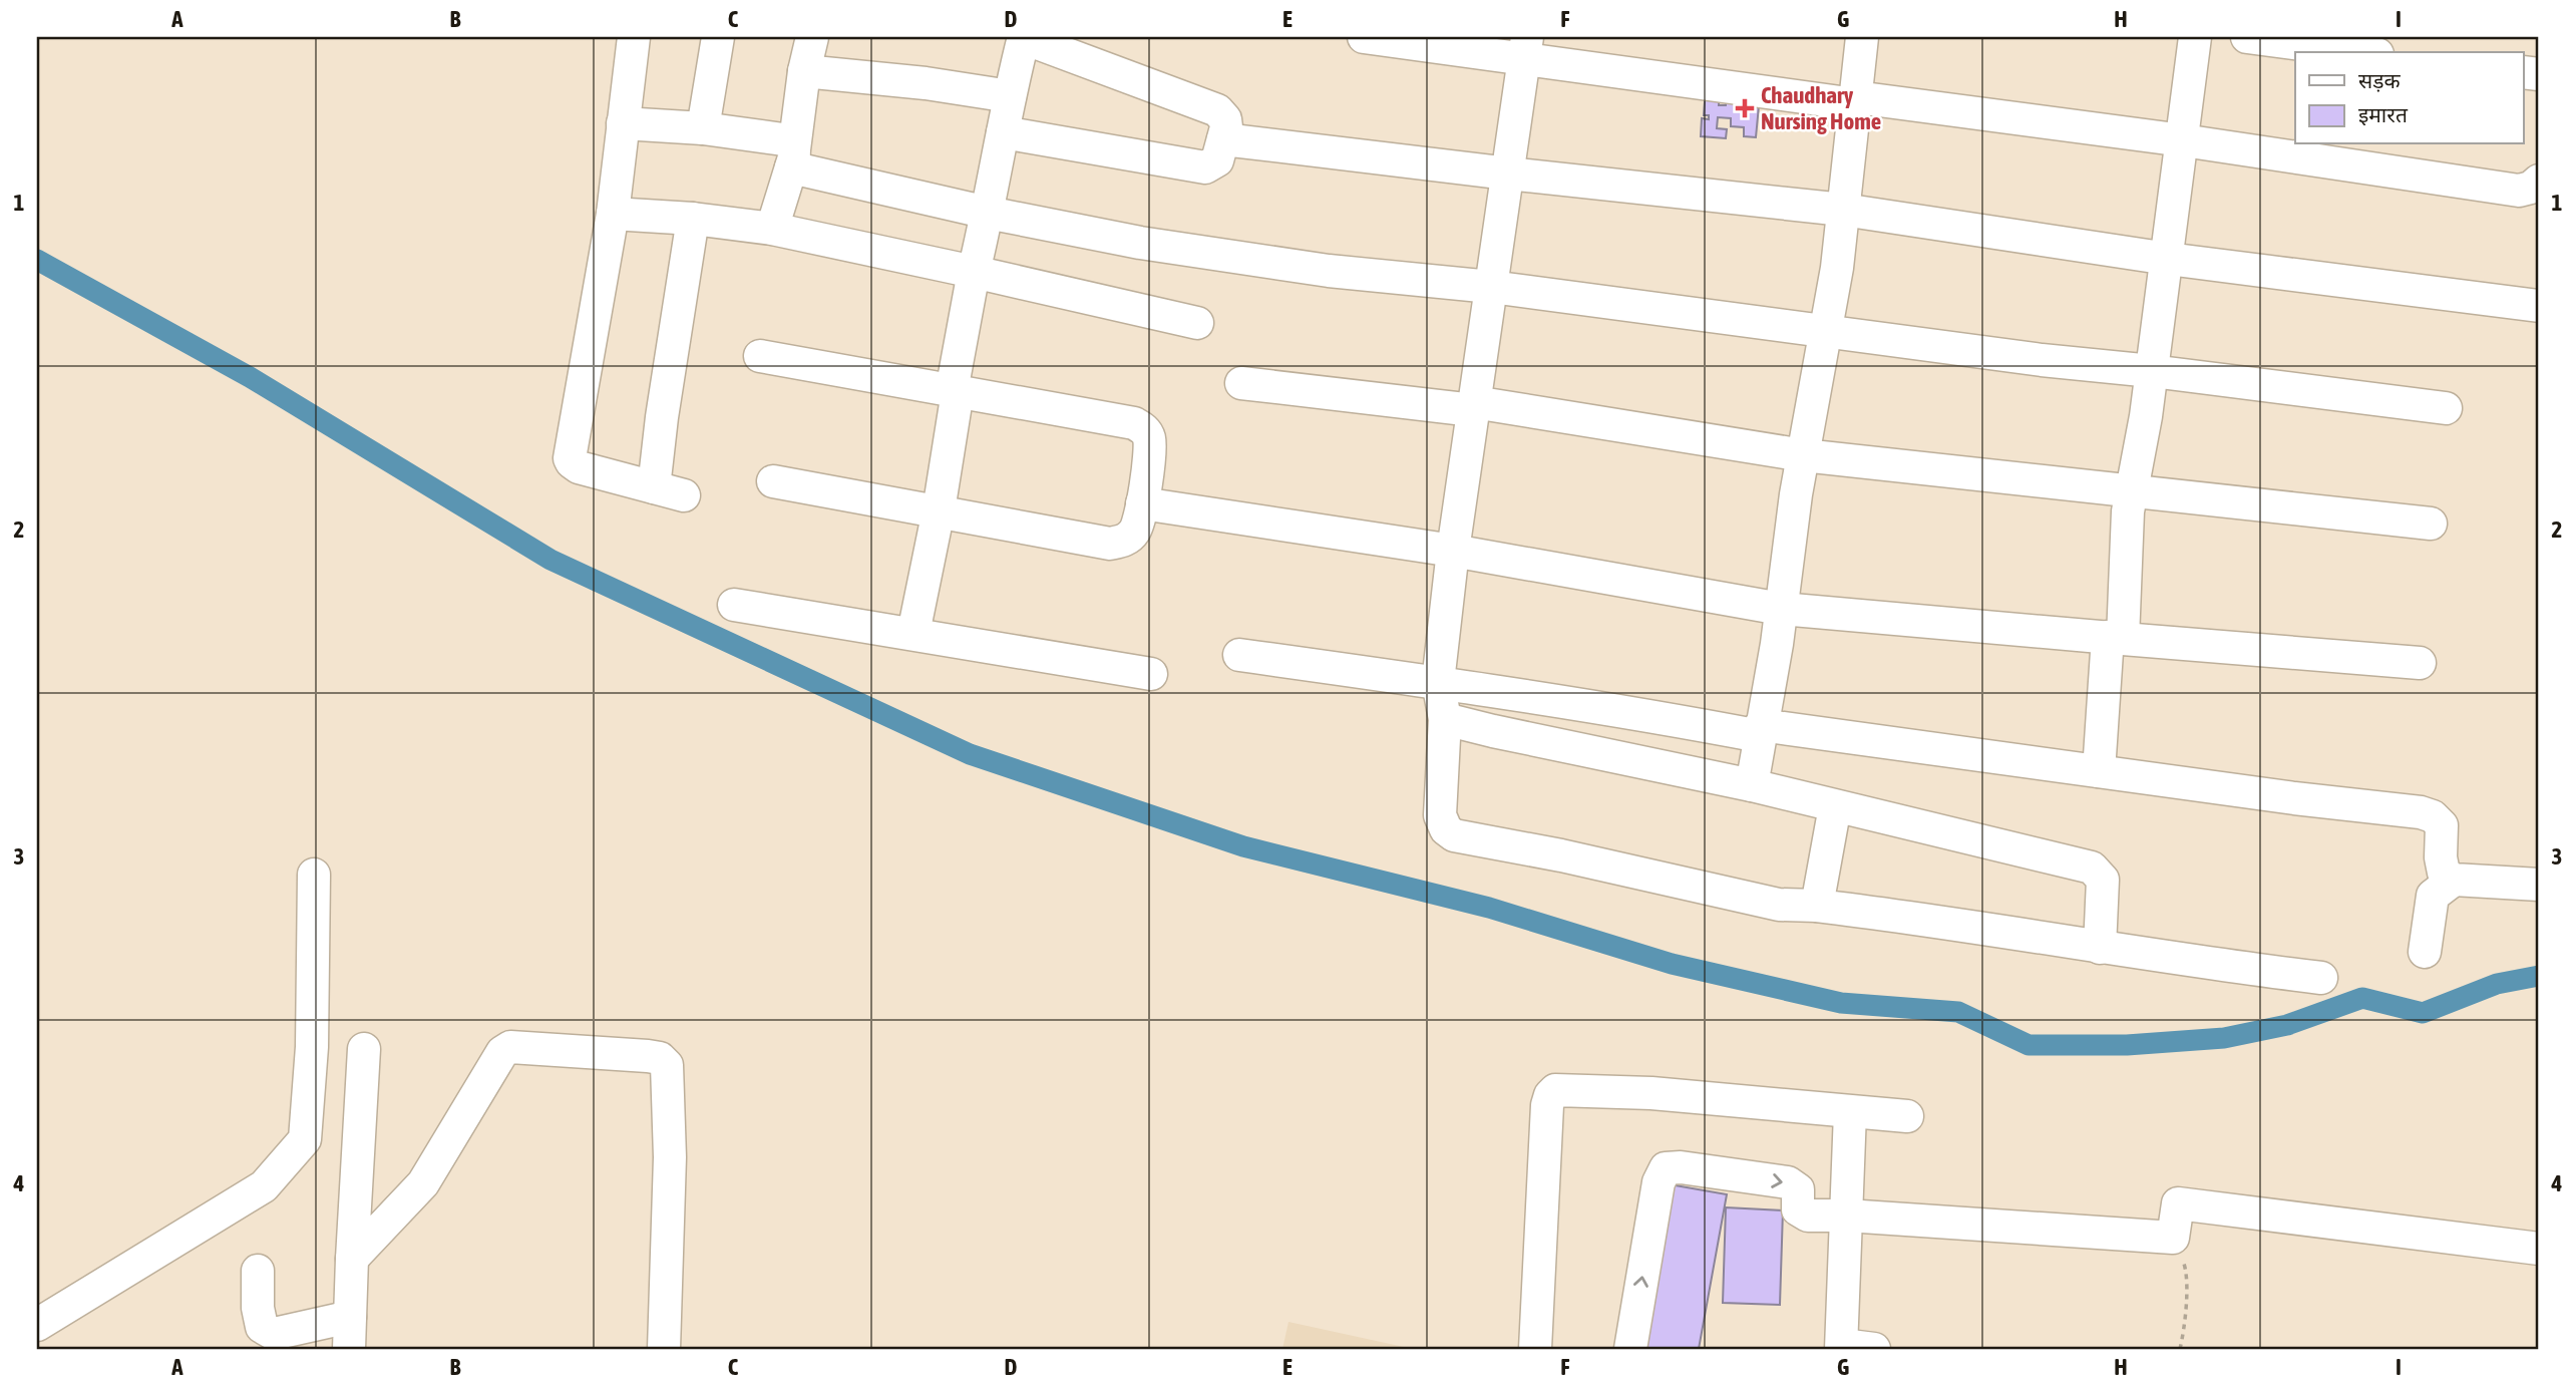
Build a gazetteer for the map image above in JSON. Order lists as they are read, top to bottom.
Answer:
{
  "places": {
    "health": ["Chaudhary Nursing Home"]
  },
  "legend": ["सड़क", "इमारत"],
  "grid": {
    "columns": [
      "A",
      "B",
      "C",
      "D",
      "E",
      "F",
      "G",
      "H",
      "I"
    ],
    "rows": [
      "1",
      "2",
      "3",
      "4"
    ]
  }
}
